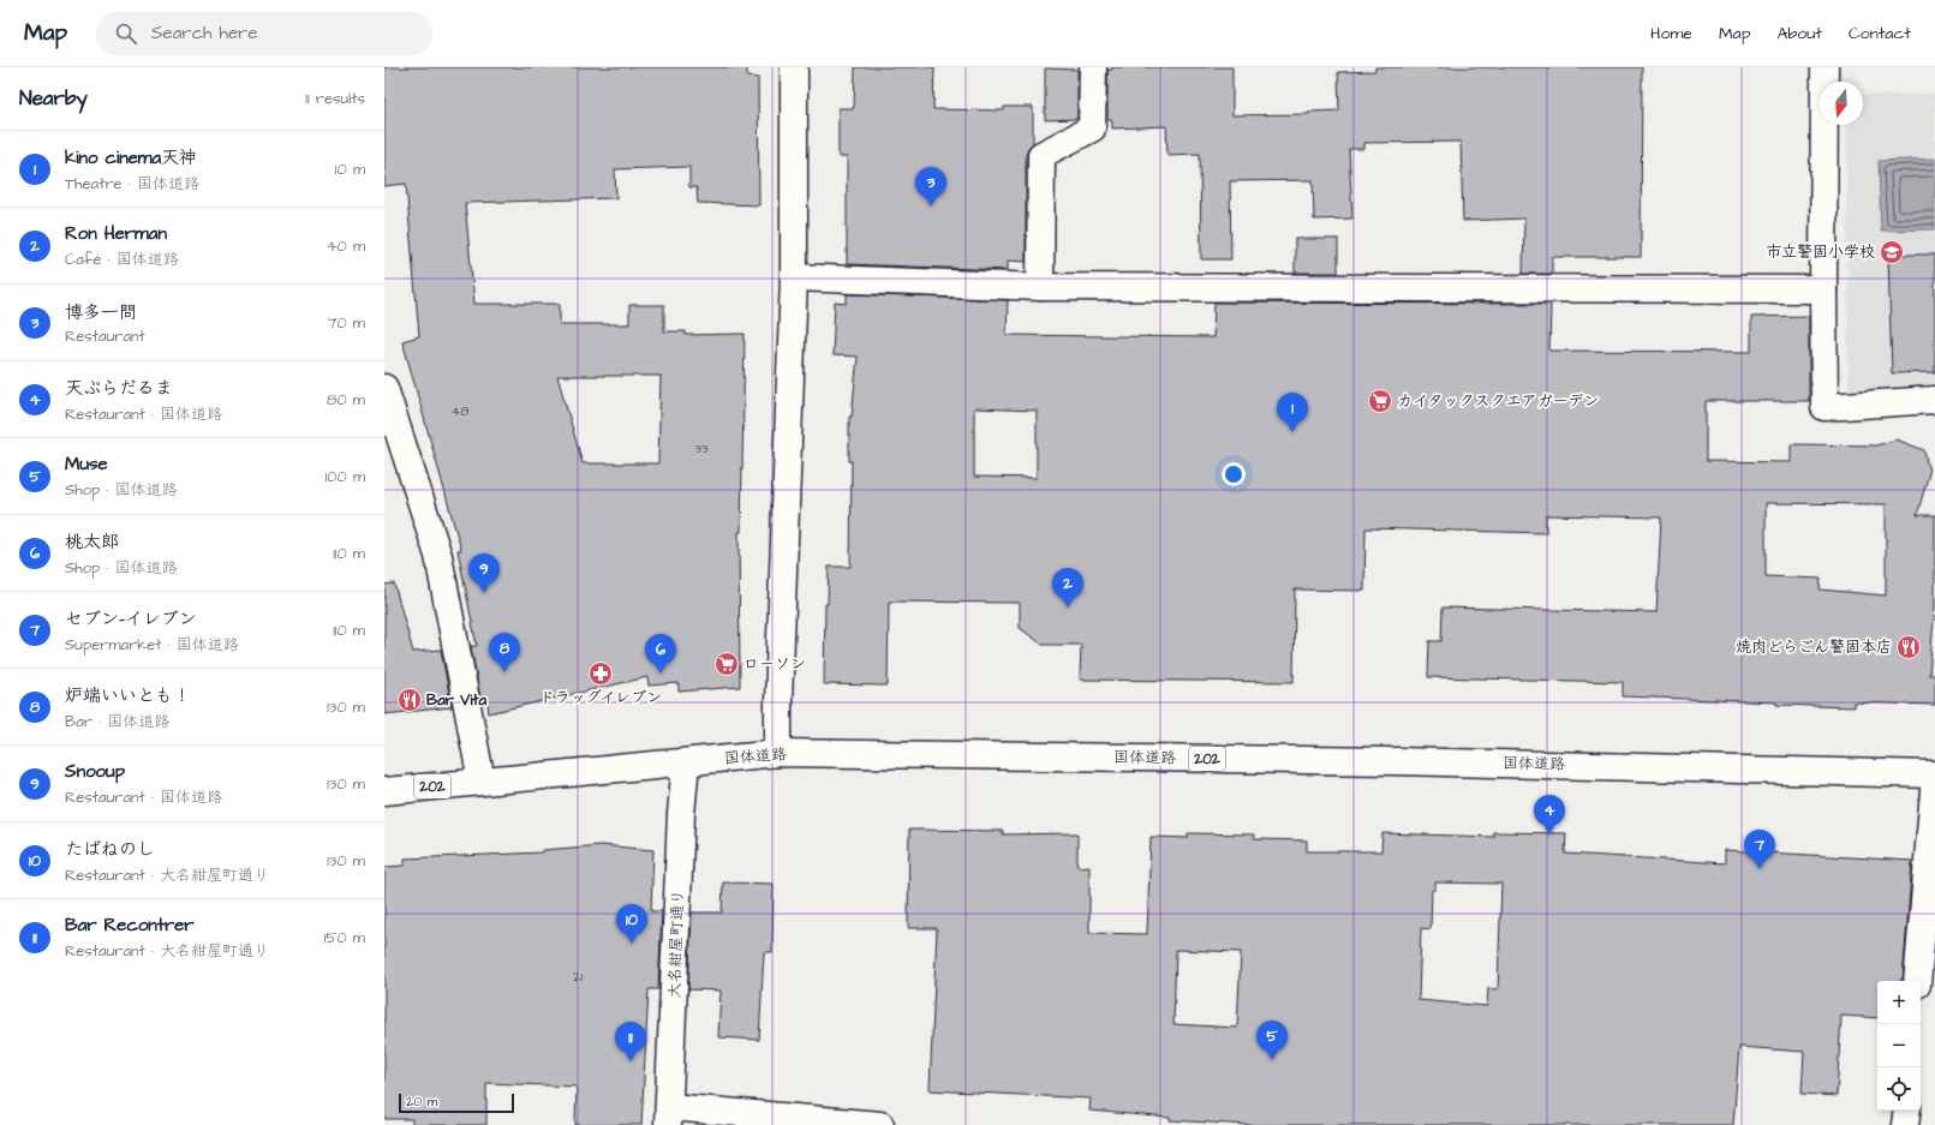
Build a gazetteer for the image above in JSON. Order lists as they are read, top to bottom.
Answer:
{
  "streets": {
    "main road": ["国体道路", "202", "大名紺屋町通り"]
  },
  "crossings": [
    ["国体道路", "大名紺屋町通り"]
  ],
  "places": {
    "school or university": ["市立警固小学校"],
    "supermarket": ["カイタックスクエアガーデン", "ローソン"],
    "restaurant": ["焼肉どらごん警固本店", "Bar Vita"],
    "pharmacy": ["ドラッグイレブン"]
  },
  "house_numbers": ["48", "33", "21"],
  "scale_bar": "20 m",
  "north": "bottom",
  "page": {
    "header": "Map",
    "search": "Search here",
    "nav": [
      "Home",
      "Map",
      "About",
      "Contact"
    ],
    "heading": ["Nearby", "11 results"],
    "list": [
      {
        "mark": "1",
        "name": "kino cinema天神",
        "note": "Theatre · 国体道路",
        "value": "10 m"
      },
      {
        "mark": "2",
        "name": "Ron Herman",
        "note": "Café · 国体道路",
        "value": "40 m"
      },
      {
        "mark": "3",
        "name": "博多一問",
        "note": "Restaurant",
        "value": "70 m"
      },
      {
        "mark": "4",
        "name": "天ぷらだるま",
        "note": "Restaurant · 国体道路",
        "value": "80 m"
      },
      {
        "mark": "5",
        "name": "Muse",
        "note": "Shop · 国体道路",
        "value": "100 m"
      },
      {
        "mark": "6",
        "name": "桃太郎",
        "note": "Shop · 国体道路",
        "value": "110 m"
      },
      {
        "mark": "7",
        "name": "セブン-イレブン",
        "note": "Supermarket · 国体道路",
        "value": "110 m"
      },
      {
        "mark": "8",
        "name": "炉端いいとも！",
        "note": "Bar · 国体道路",
        "value": "130 m"
      },
      {
        "mark": "9",
        "name": "Snooup",
        "note": "Restaurant · 国体道路",
        "value": "130 m"
      },
      {
        "mark": "10",
        "name": "たばねのし",
        "note": "Restaurant · 大名紺屋町通り",
        "value": "130 m"
      },
      {
        "mark": "11",
        "name": "Bar Recontrer",
        "note": "Restaurant · 大名紺屋町通り",
        "value": "150 m"
      }
    ],
    "pins": [
      "3",
      "1",
      "9",
      "2",
      "8",
      "6",
      "4",
      "7",
      "10",
      "5",
      "11"
    ],
    "map_buttons": ["+", "−"],
    "scale": "20 m"
  }
}
